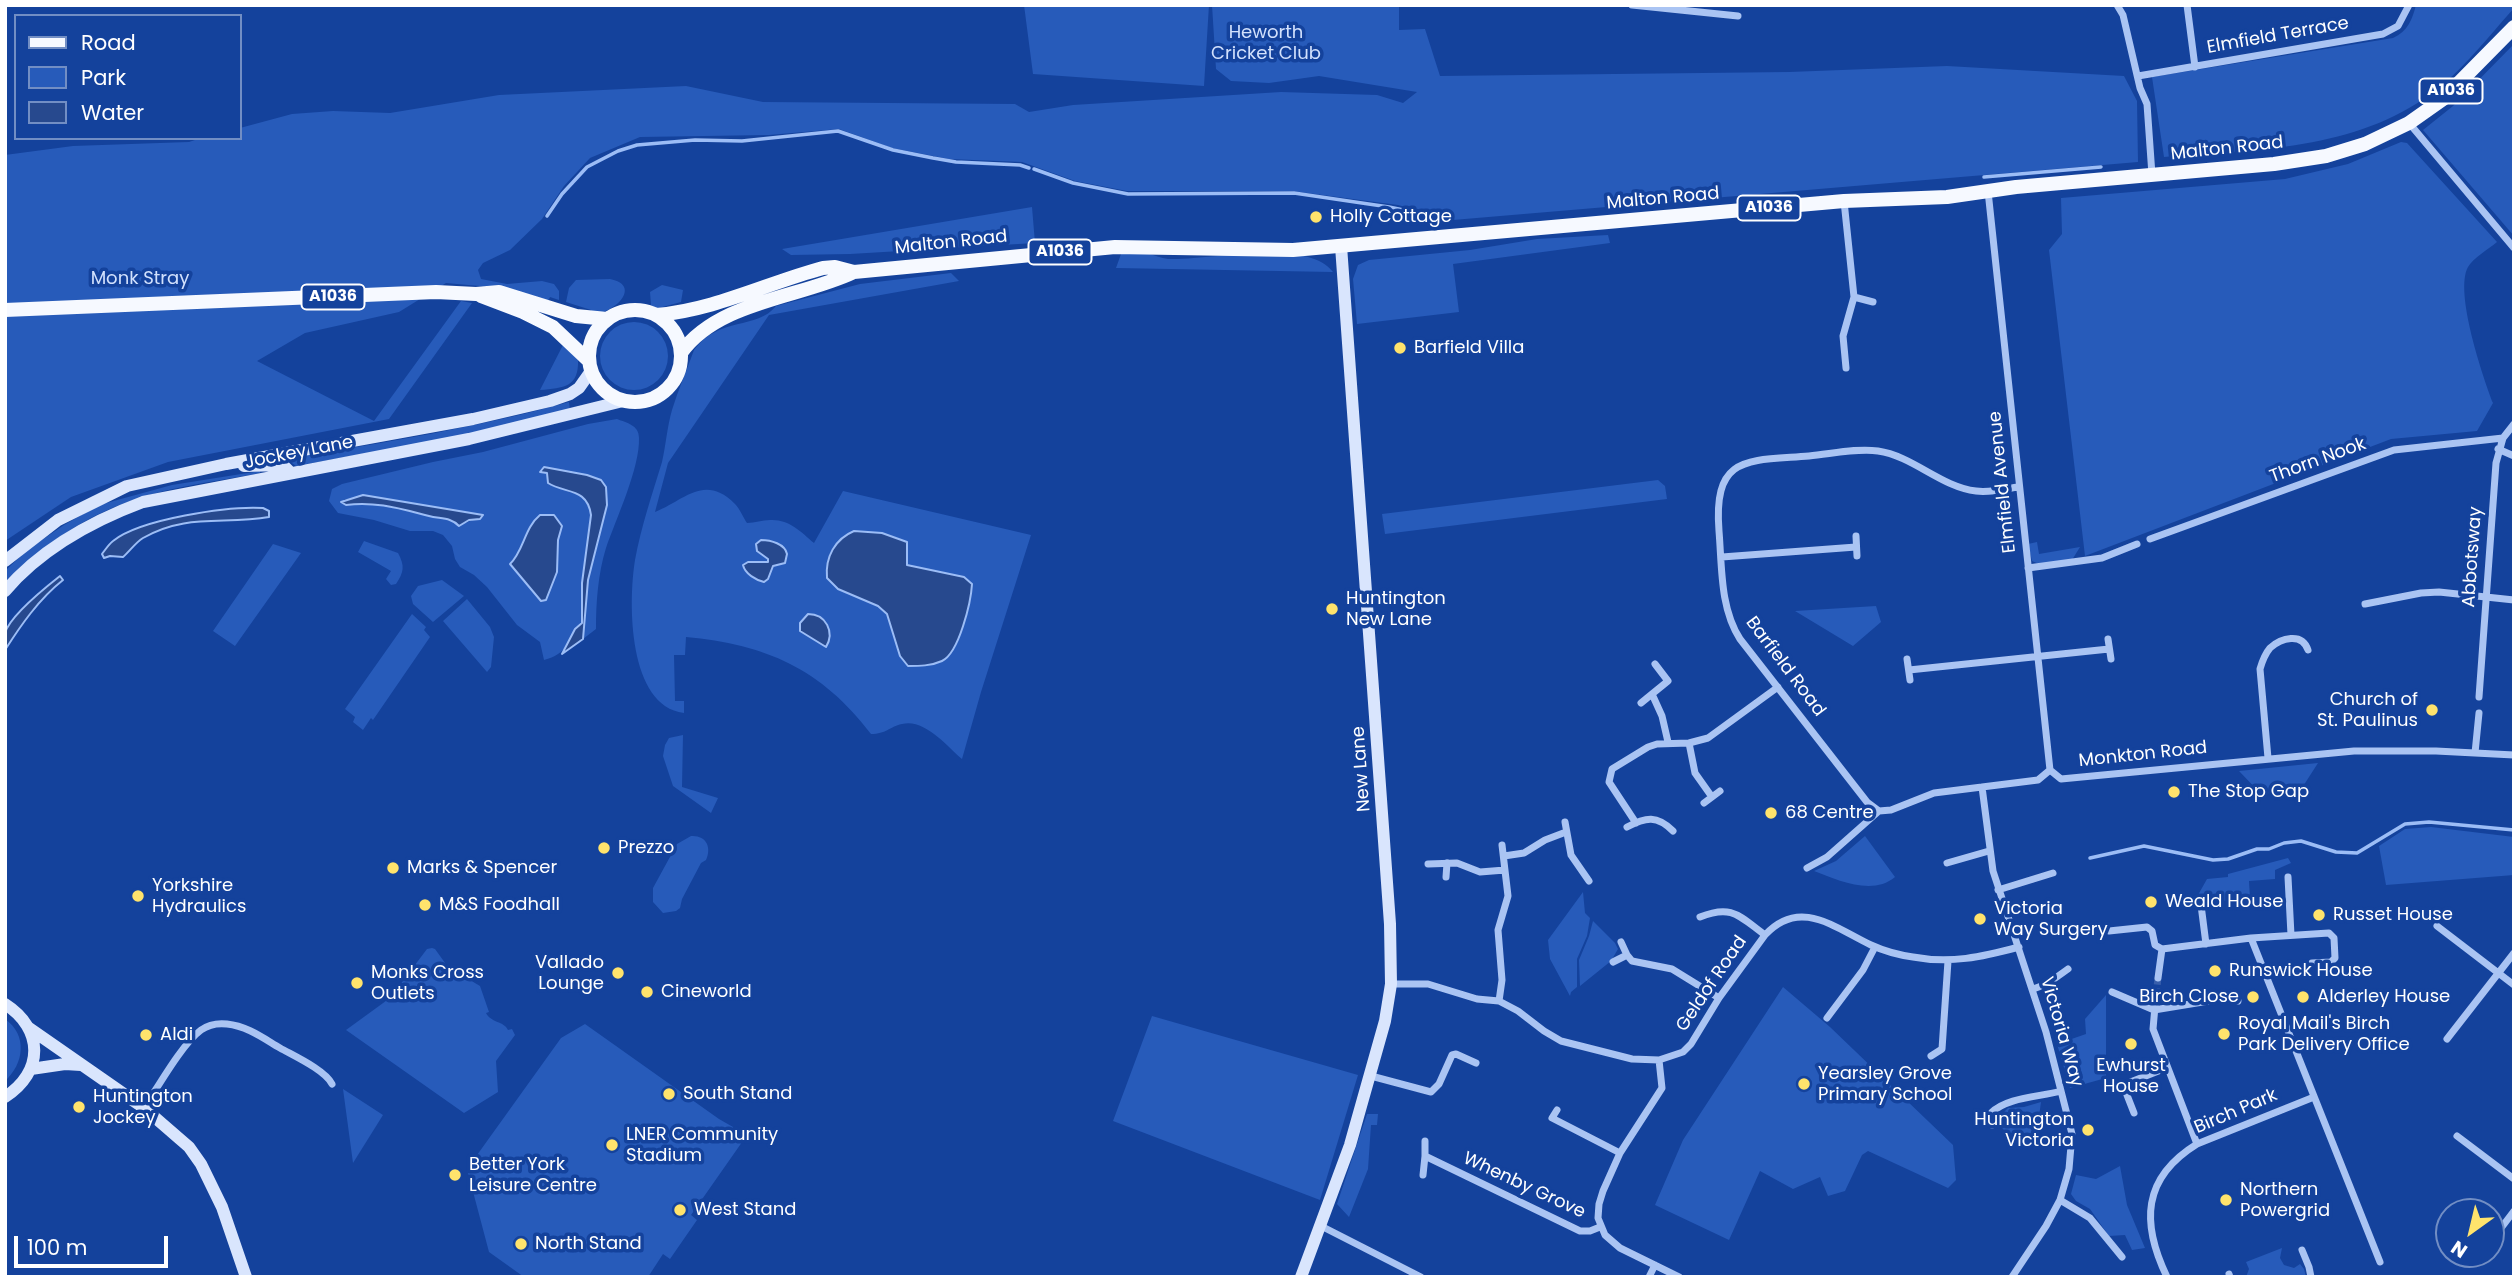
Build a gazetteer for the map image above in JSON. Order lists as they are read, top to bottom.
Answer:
{
  "streets": {
    "main road": ["A1036", "Malton Road"],
    "street": [
      "Elmfield Terrace",
      "Jockey Lane",
      "Thorn Nook",
      "Elmfield Avenue",
      "Abbotsway",
      "Barfield Road",
      "Monkton Road",
      "New Lane",
      "Geldof Road",
      "Victoria Way",
      "Birch Park",
      "Whenby Grove"
    ]
  },
  "crossings": [
    ["A1036", "Malton Road"],
    ["A1036", "Jockey Lane"],
    ["Malton Road", "Jockey Lane"],
    ["Malton Road", "Elmfield Avenue"],
    ["Malton Road", "New Lane"],
    ["Thorn Nook", "Abbotsway"],
    ["Elmfield Avenue", "Barfield Road"],
    ["Elmfield Avenue", "Monkton Road"],
    ["Geldof Road", "Victoria Way"]
  ],
  "parks": ["Heworth Cricket Club", "Monk Stray"],
  "places": [
    "Holly Cottage",
    "Barfield Villa",
    "Huntington New Lane",
    "Church of St. Paulinus",
    "The Stop Gap",
    "68 Centre",
    "Prezzo",
    "Marks & Spencer",
    "Yorkshire Hydraulics",
    "Weald House",
    "M&S Foodhall",
    "Russet House",
    "Victoria Way Surgery",
    "Runswick House",
    "Vallado Lounge",
    "Monks Cross Outlets",
    "Cineworld",
    "Birch Close",
    "Alderley House",
    "Royal Mail's Birch Park Delivery Office",
    "Aldi",
    "Ewhurst House",
    "Yearsley Grove Primary School",
    "South Stand",
    "Huntington Jockey",
    "Huntington Victoria",
    "LNER Community Stadium",
    "Better York Leisure Centre",
    "Northern Powergrid",
    "West Stand",
    "North Stand"
  ],
  "legend": ["Road", "Park", "Water"],
  "scale_bar": "100 m",
  "north": "bottom left"
}
